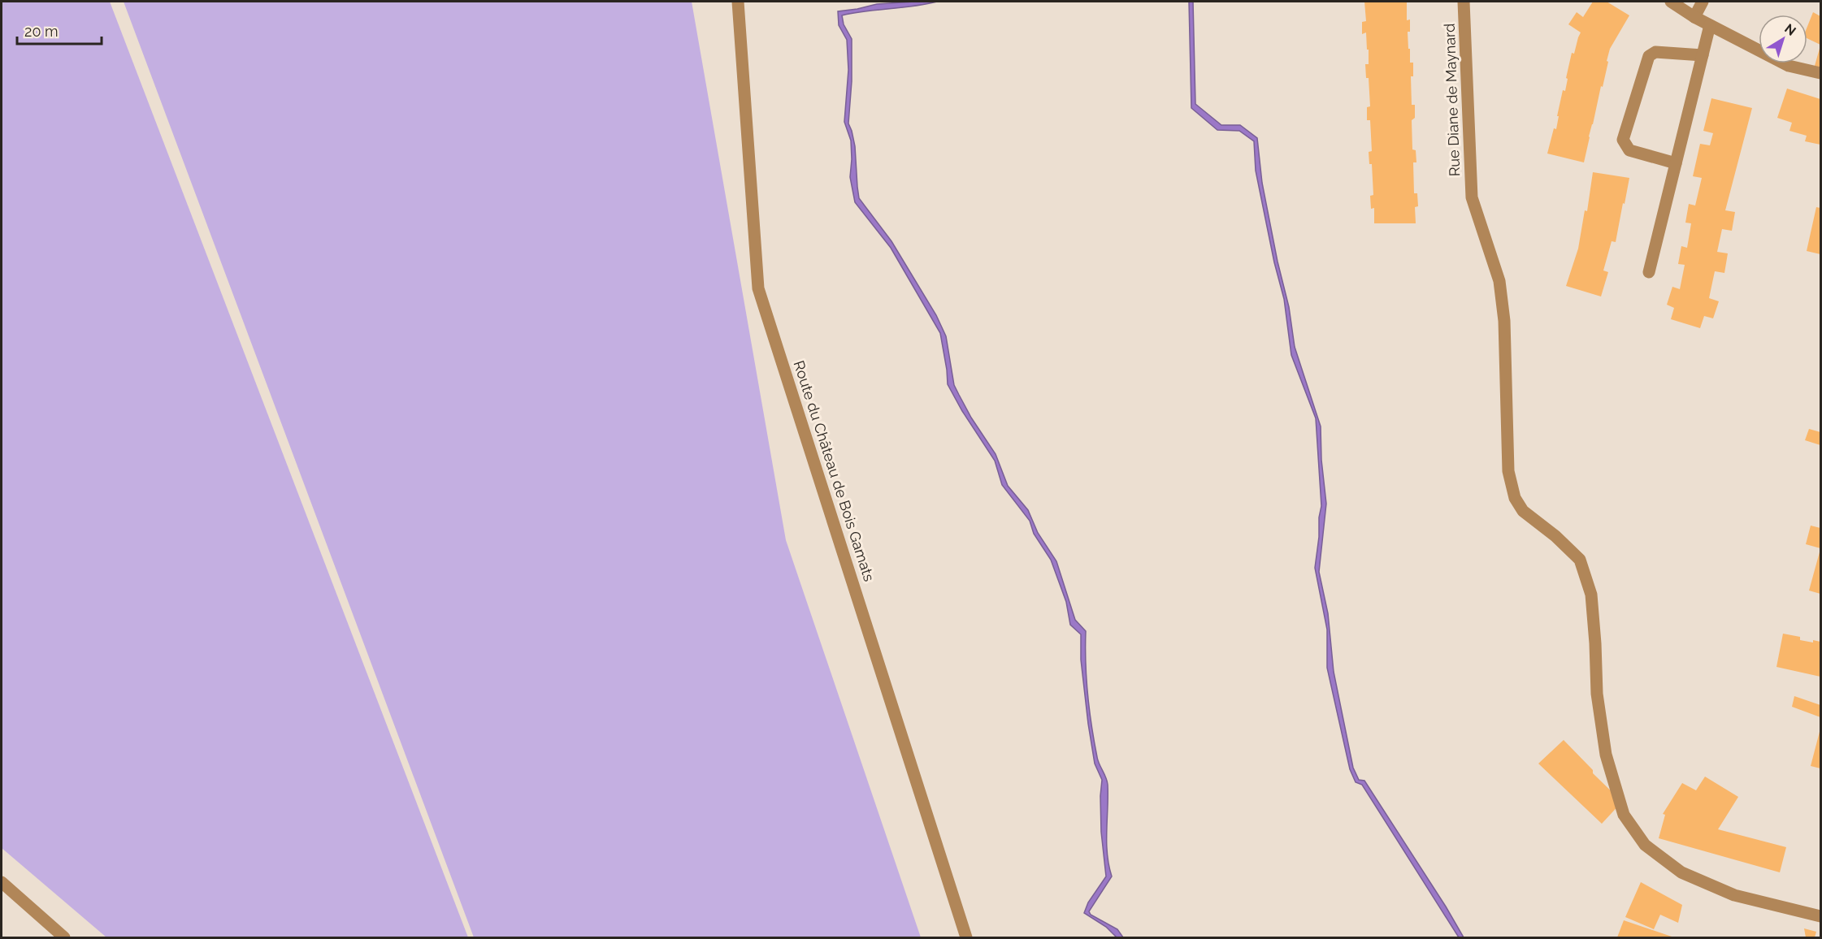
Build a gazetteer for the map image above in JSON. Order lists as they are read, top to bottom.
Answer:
{
  "streets": {
    "street": ["Rue Diane de Maynard", "Route du Château de Bois Gamats"]
  },
  "scale_bar": "20 m",
  "north": "top right"
}
